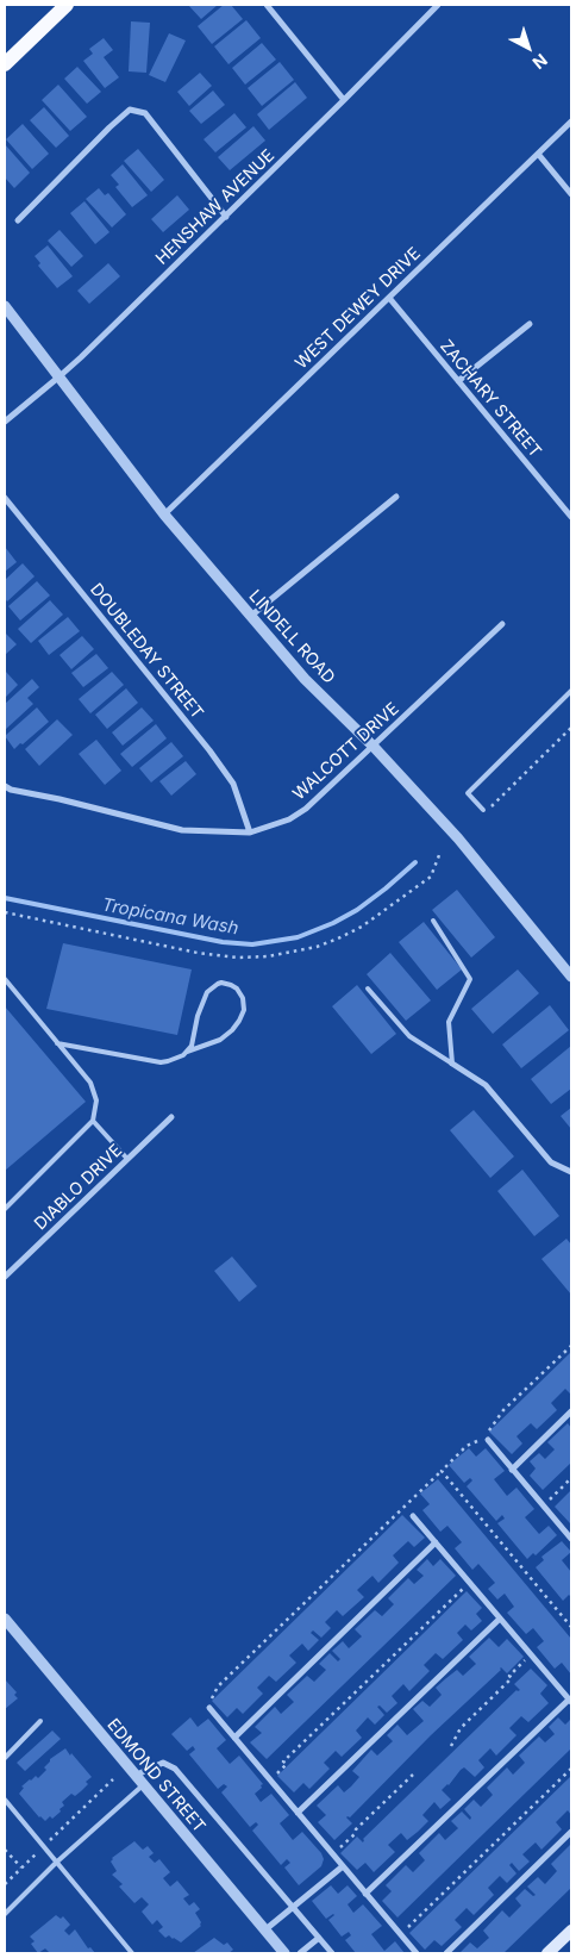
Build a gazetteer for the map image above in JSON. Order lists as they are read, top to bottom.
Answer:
{
  "streets": {
    "street": [
      "HENSHAW AVENUE",
      "WEST DEWEY DRIVE",
      "ZACHARY STREET",
      "LINDELL ROAD",
      "DOUBLEDAY STREET",
      "WALCOTT DRIVE",
      "DIABLO DRIVE",
      "EDMOND STREET"
    ]
  },
  "crossings": [
    ["HENSHAW AVENUE", "LINDELL ROAD"],
    ["WEST DEWEY DRIVE", "ZACHARY STREET"],
    ["WEST DEWEY DRIVE", "LINDELL ROAD"],
    ["LINDELL ROAD", "WALCOTT DRIVE"],
    ["DOUBLEDAY STREET", "WALCOTT DRIVE"]
  ],
  "water": ["Tropicana Wash"],
  "north": "bottom right"
}
